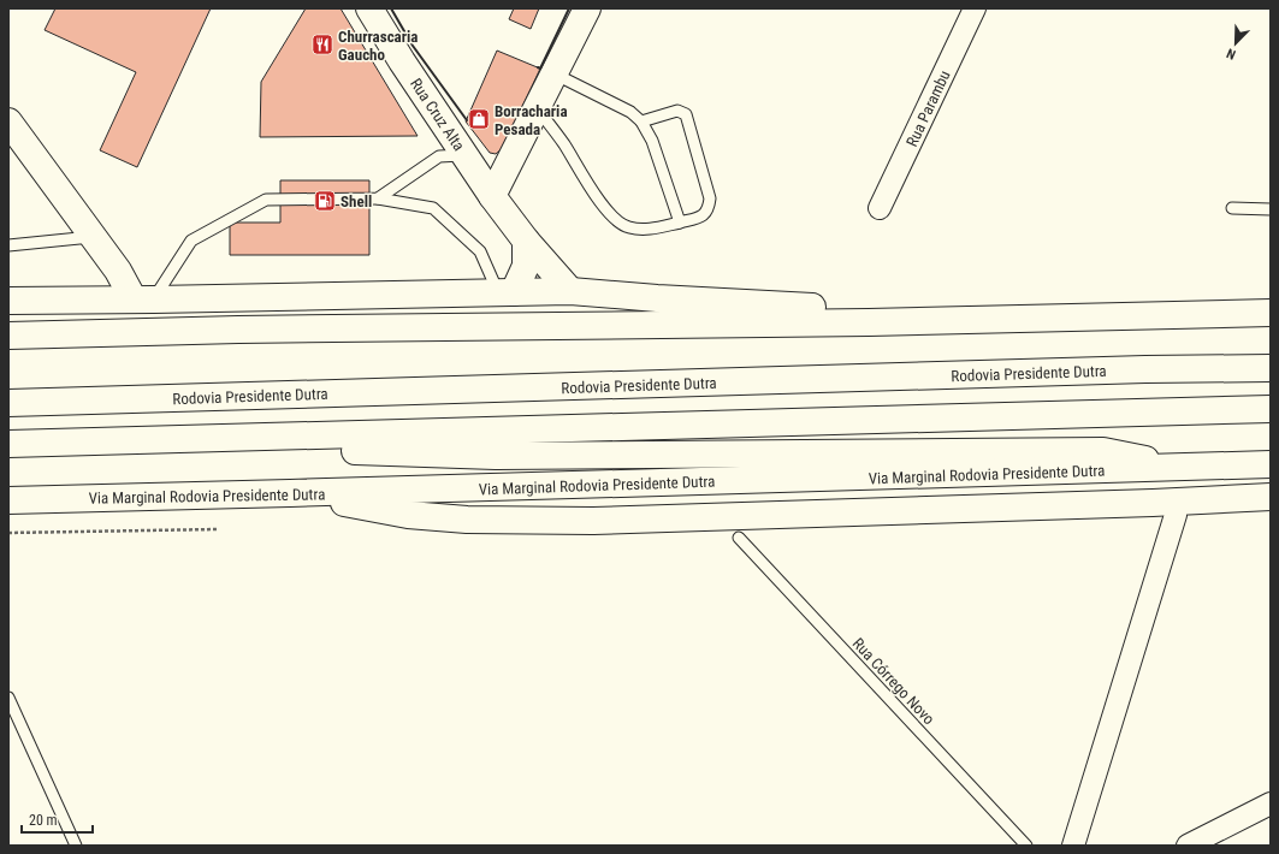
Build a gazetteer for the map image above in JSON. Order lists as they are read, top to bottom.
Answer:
{
  "streets": {
    "main road": ["Rua Cruz Alta", "Rodovia Presidente Dutra", "Via Marginal Rodovia Presidente Dutra"],
    "street": ["Rua Parambu"],
    "lane": ["Rua Córrego Novo"]
  },
  "places": {
    "restaurant": ["Churrascaria Gaucho"],
    "shop": ["Borracharia Pesada"],
    "fuel station": ["Shell"]
  },
  "scale_bar": "20 m",
  "north": "bottom left"
}
